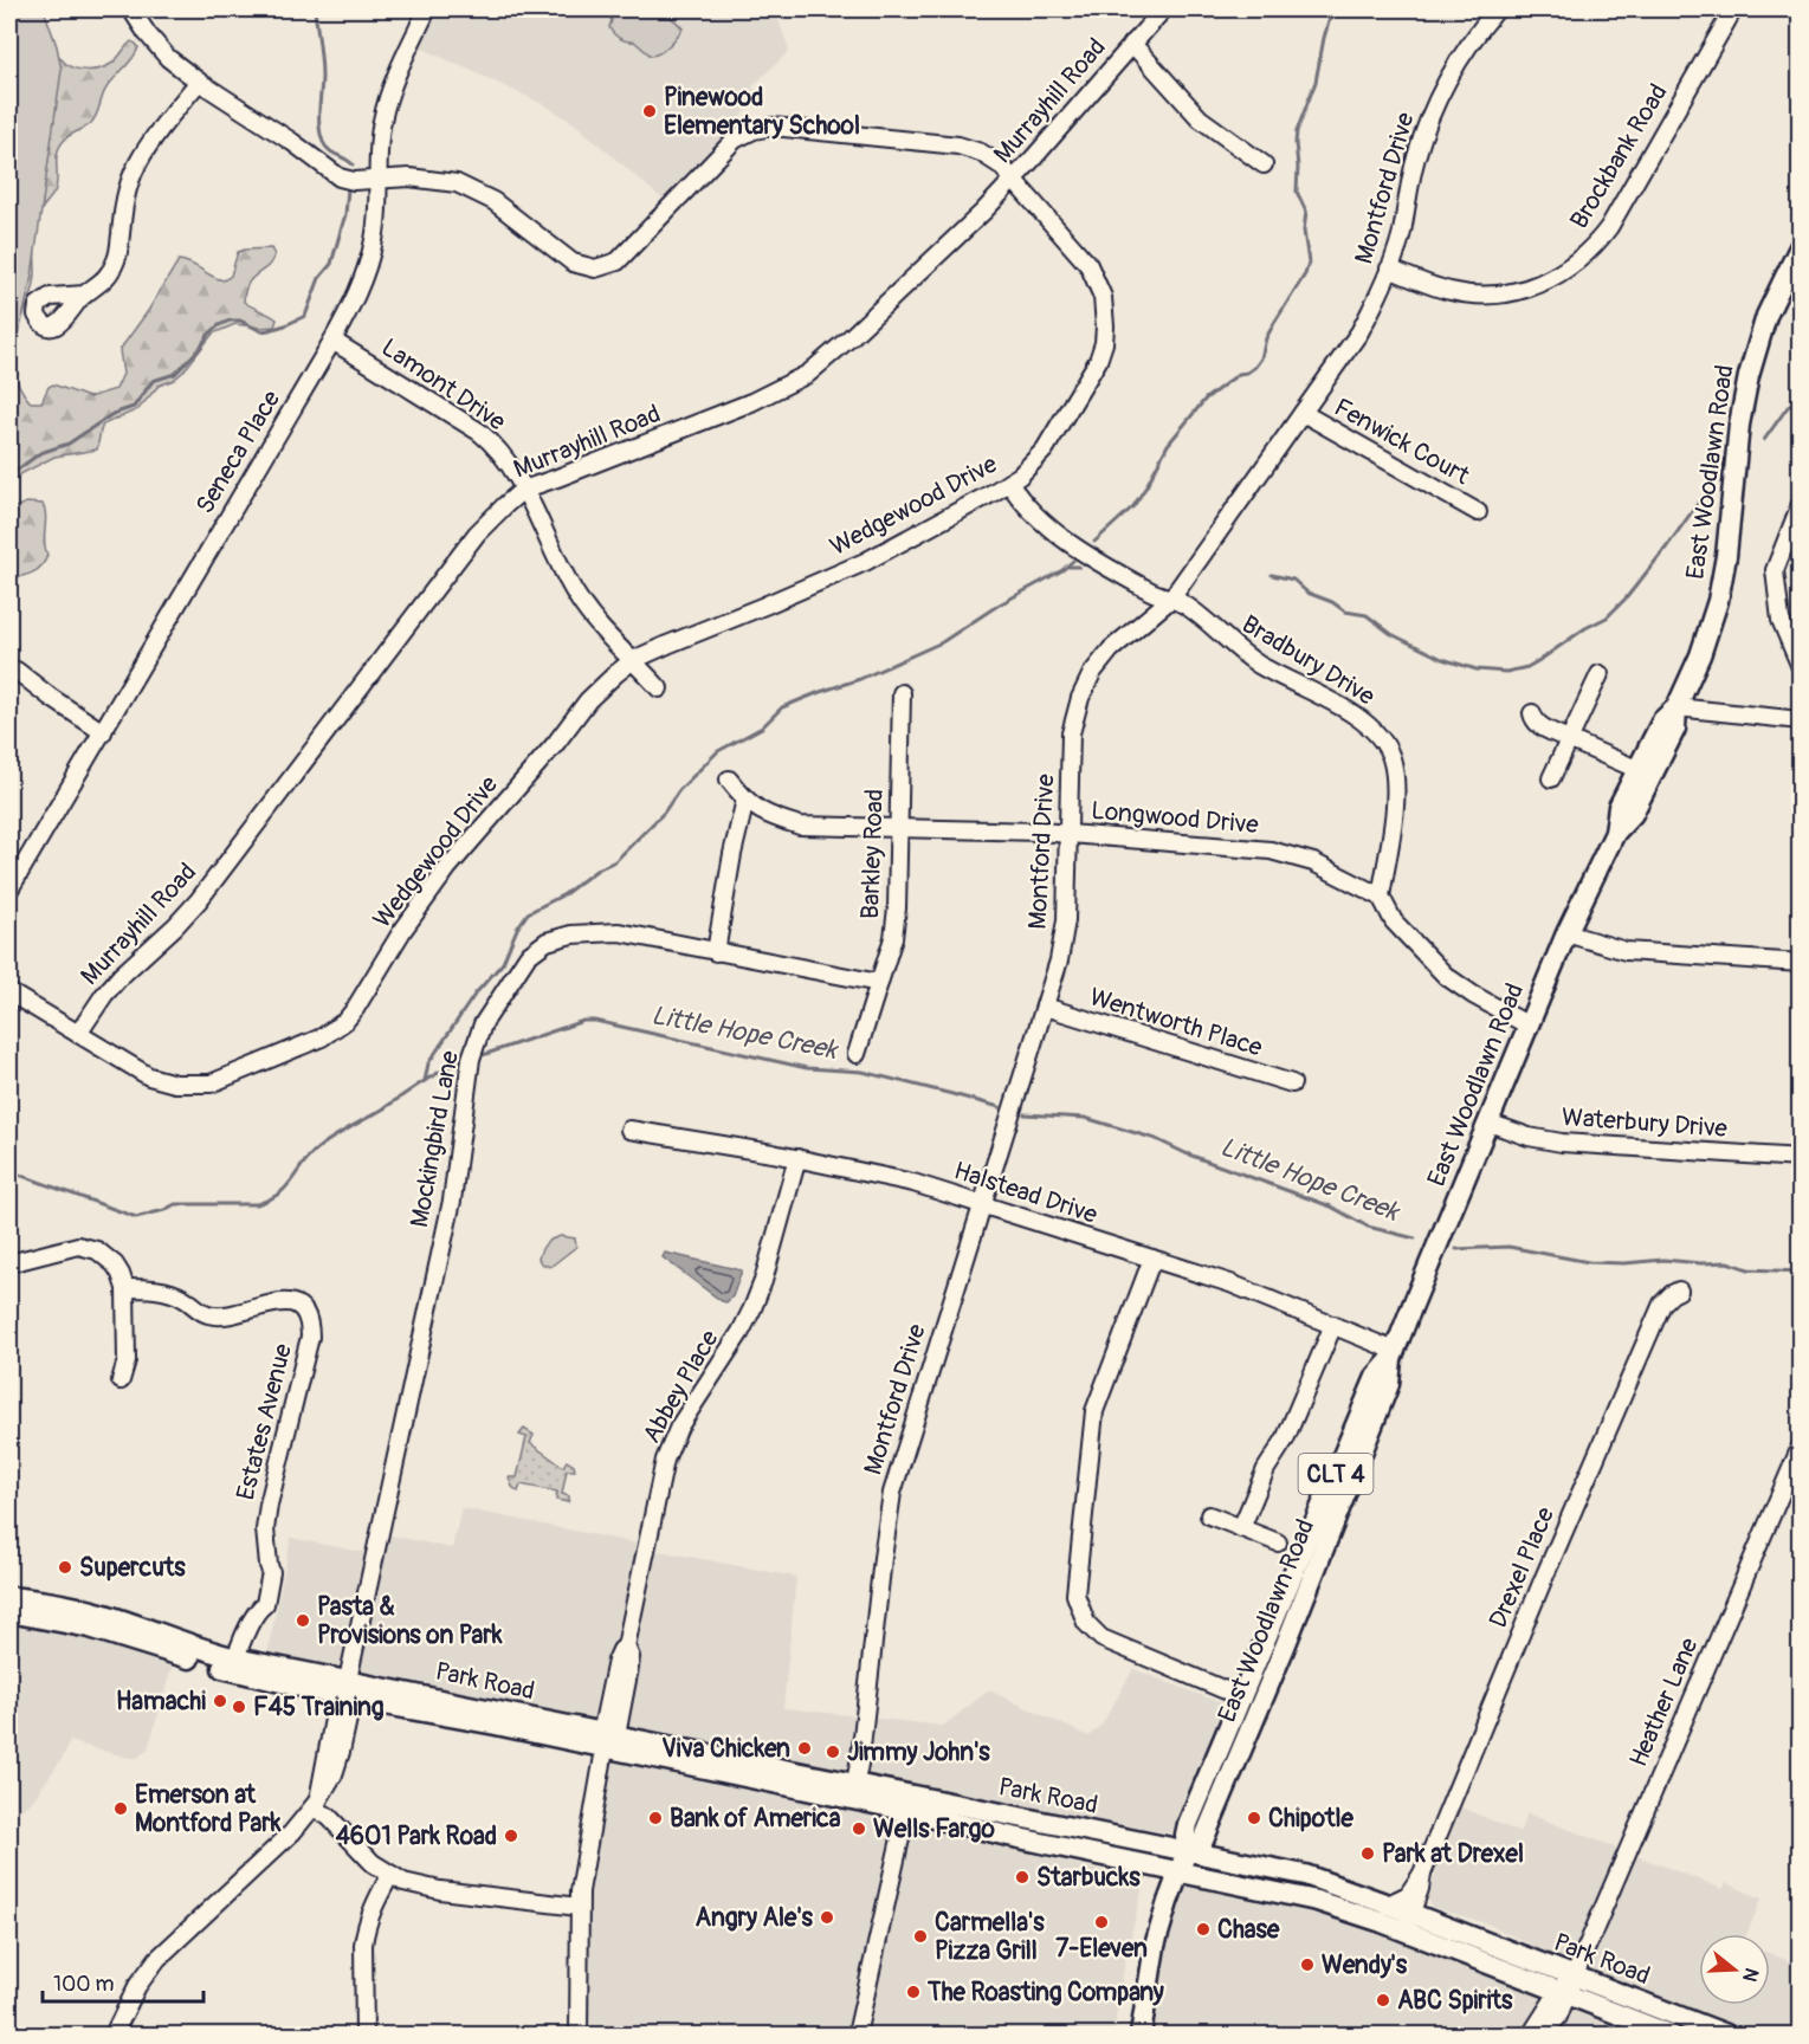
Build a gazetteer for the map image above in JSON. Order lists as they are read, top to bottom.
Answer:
{
  "streets": {
    "main road": ["East Woodlawn Road", "CLT 4", "Park Road"],
    "street": [
      "Murrayhill Road",
      "Brockbank Road",
      "Montford Drive",
      "Lamont Drive",
      "Fenwick Court",
      "Seneca Place",
      "Wedgewood Drive",
      "Bradbury Drive",
      "Longwood Drive",
      "Barkley Road",
      "Wentworth Place",
      "Waterbury Drive",
      "Mockingbird Lane",
      "Halstead Drive",
      "Abbey Place",
      "Estates Avenue",
      "Drexel Place",
      "Heather Lane"
    ]
  },
  "crossings": [
    ["Murrayhill Road", "Lamont Drive"],
    ["Murrayhill Road", "Wedgewood Drive"],
    ["Brockbank Road", "Montford Drive"],
    ["Montford Drive", "Fenwick Court"],
    ["Montford Drive", "Bradbury Drive"],
    ["Montford Drive", "Longwood Drive"],
    ["Montford Drive", "Wentworth Place"],
    ["Montford Drive", "Halstead Drive"],
    ["Montford Drive", "Park Road"],
    ["Lamont Drive", "Seneca Place"],
    ["Lamont Drive", "Wedgewood Drive"],
    ["Seneca Place", "Wedgewood Drive"],
    ["East Woodlawn Road", "Waterbury Drive"],
    ["East Woodlawn Road", "Halstead Drive"],
    ["East Woodlawn Road", "Park Road"],
    ["Wedgewood Drive", "Bradbury Drive"],
    ["Bradbury Drive", "Longwood Drive"],
    ["Longwood Drive", "Barkley Road"],
    ["Barkley Road", "Mockingbird Lane"],
    ["Mockingbird Lane", "Park Road"],
    ["Halstead Drive", "Abbey Place"],
    ["Abbey Place", "Park Road"],
    ["Estates Avenue", "Park Road"],
    ["Drexel Place", "Park Road"],
    ["Park Road", "Heather Lane"]
  ],
  "water": ["Little Hope Creek"],
  "places": [
    "Pinewood Elementary School",
    "Supercuts",
    "Pasta & Provisions on Park",
    "Hamachi",
    "F45 Training",
    "Viva Chicken",
    "Jimmy John's",
    "Emerson at Montford Park",
    "Bank of America",
    "Chipotle",
    "Wells Fargo",
    "4601 Park Road",
    "Park at Drexel",
    "Starbucks",
    "Angry Ale's",
    "7-Eleven",
    "Chase",
    "Carmella's Pizza Grill",
    "Wendy's",
    "The Roasting Company",
    "ABC Spirits"
  ],
  "scale_bar": "100 m",
  "north": "right"
}
